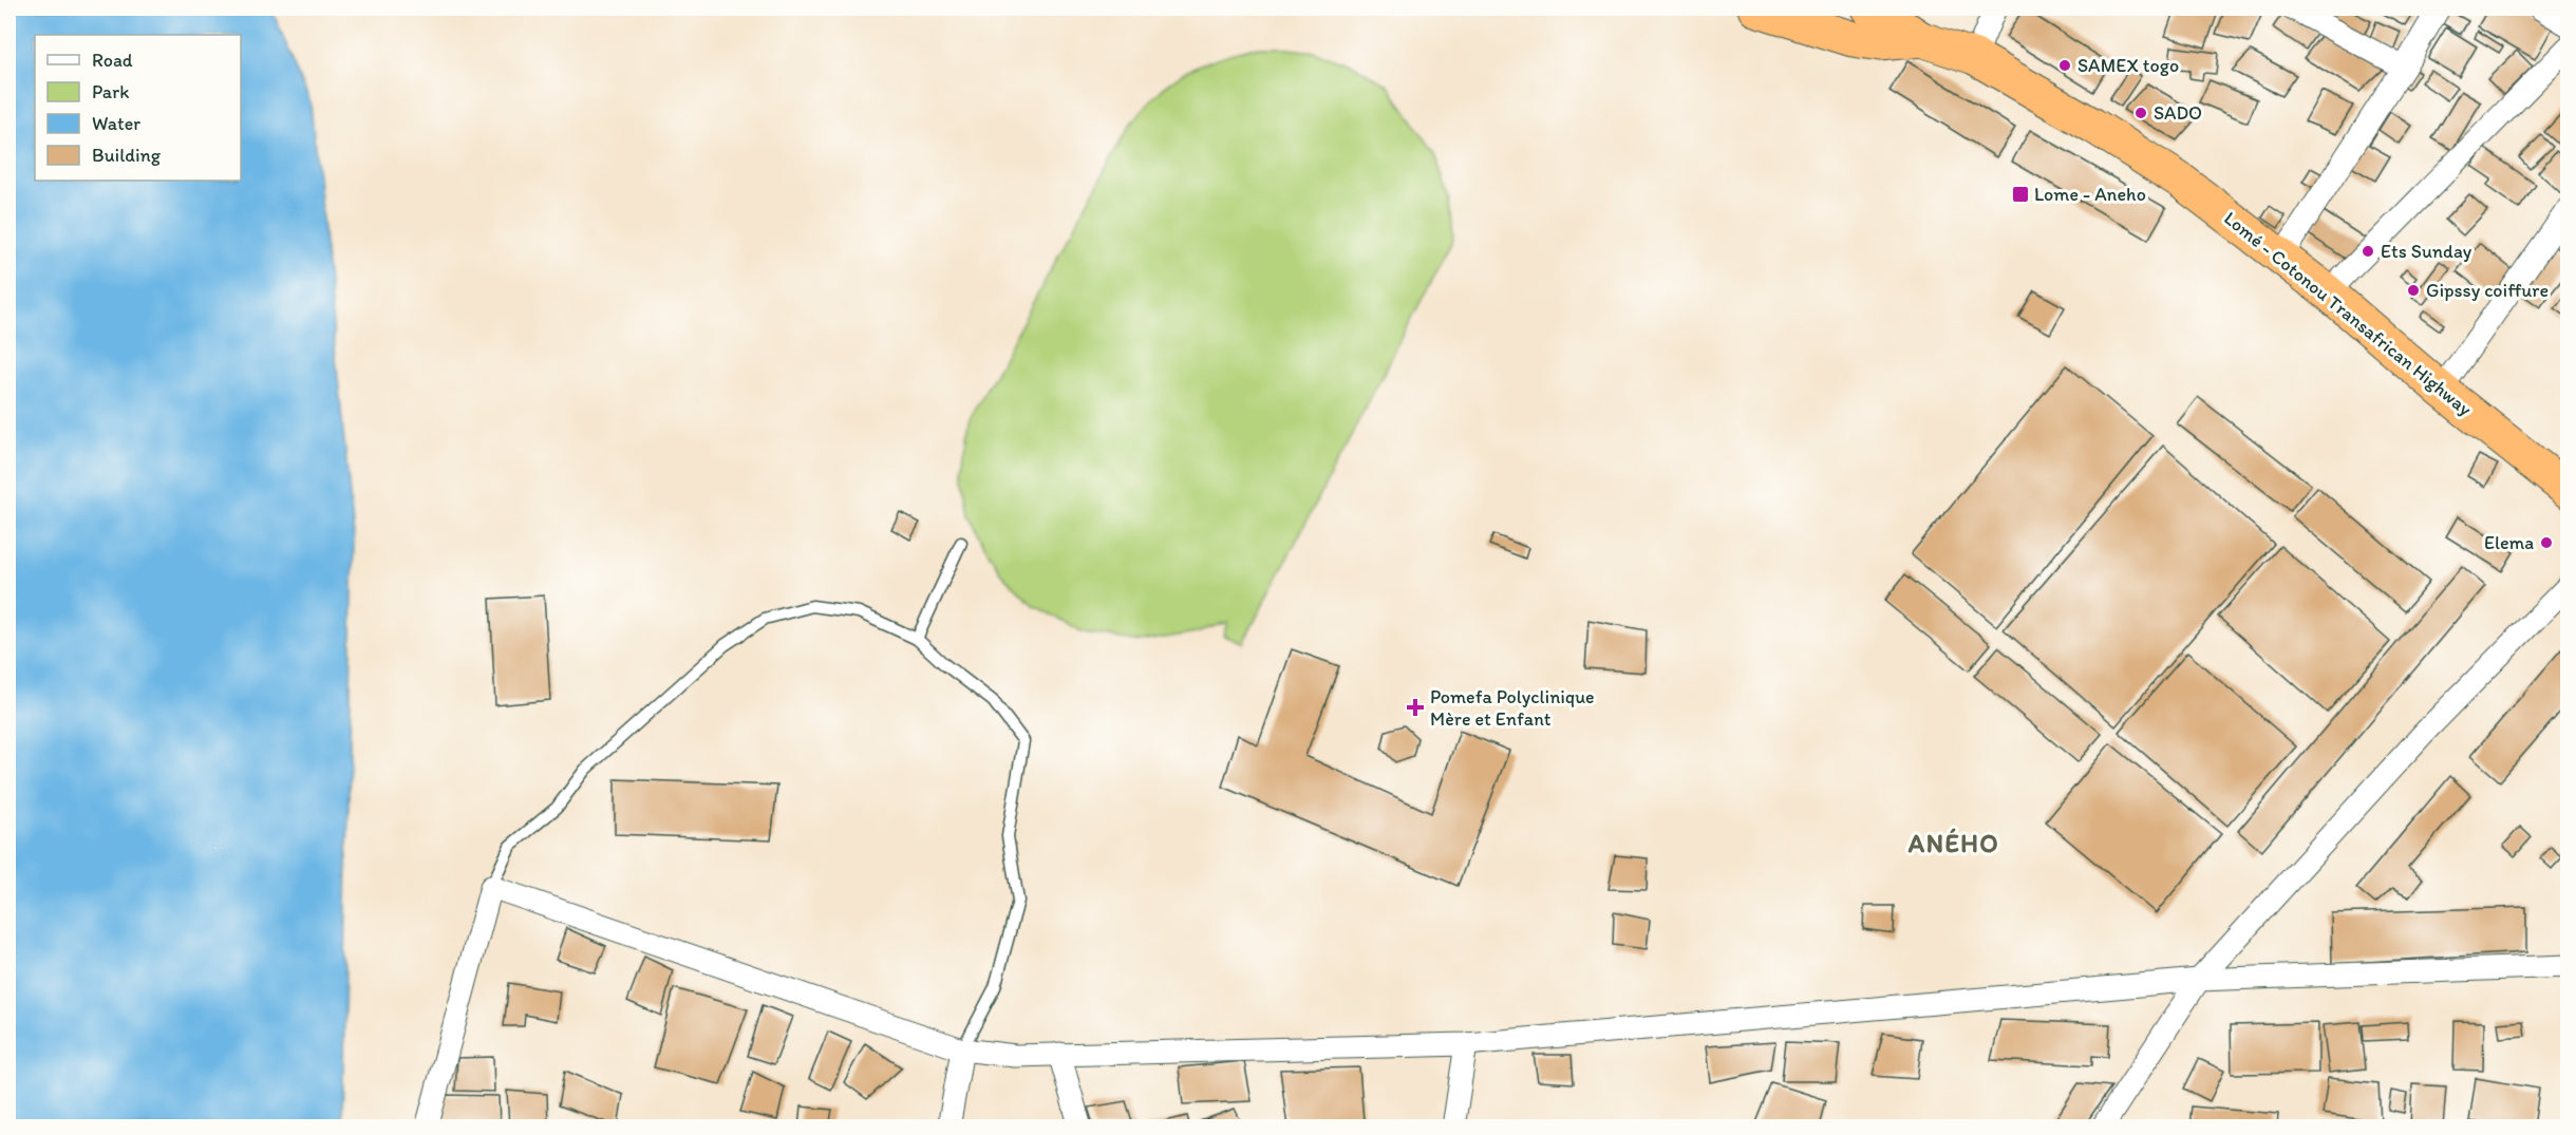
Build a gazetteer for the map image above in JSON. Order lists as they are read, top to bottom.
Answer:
{
  "streets": {
    "highway": ["Lomé - Cotonou Transafrican Highway"]
  },
  "districts": ["ANÉHO"],
  "places": {
    "other": [
      "SAMEX togo",
      "SADO",
      "Ets Sunday",
      "Gipssy coiffure",
      "Elema"
    ],
    "transit": ["Lome - Aneho"],
    "health": ["Pomefa Polyclinique Mère et Enfant"]
  },
  "legend": [
    "Road",
    "Park",
    "Water",
    "Building"
  ]
}
